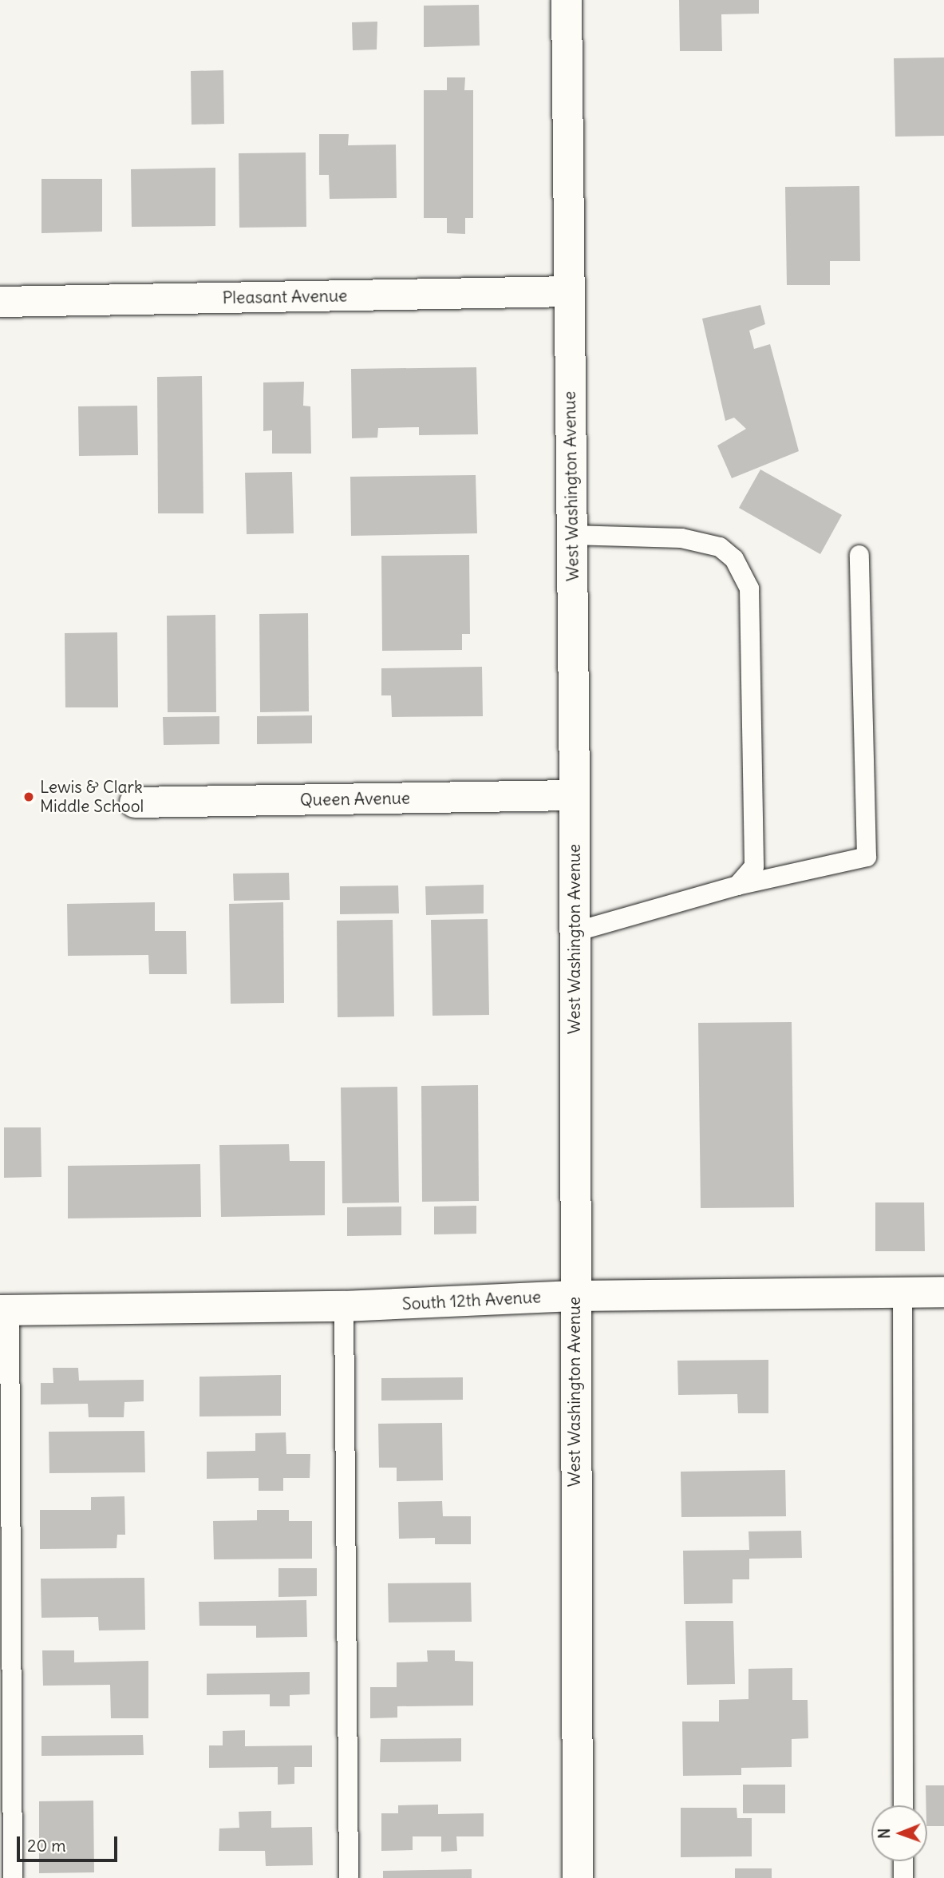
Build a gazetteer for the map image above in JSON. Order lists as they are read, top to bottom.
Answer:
{
  "streets": {
    "street": [
      "Pleasant Avenue",
      "West Washington Avenue",
      "Queen Avenue",
      "South 12th Avenue"
    ]
  },
  "crossings": [
    ["Pleasant Avenue", "West Washington Avenue"],
    ["West Washington Avenue", "Queen Avenue"],
    ["West Washington Avenue", "South 12th Avenue"]
  ],
  "places": ["Lewis & Clark Middle School"],
  "scale_bar": "20 m",
  "north": "left"
}
